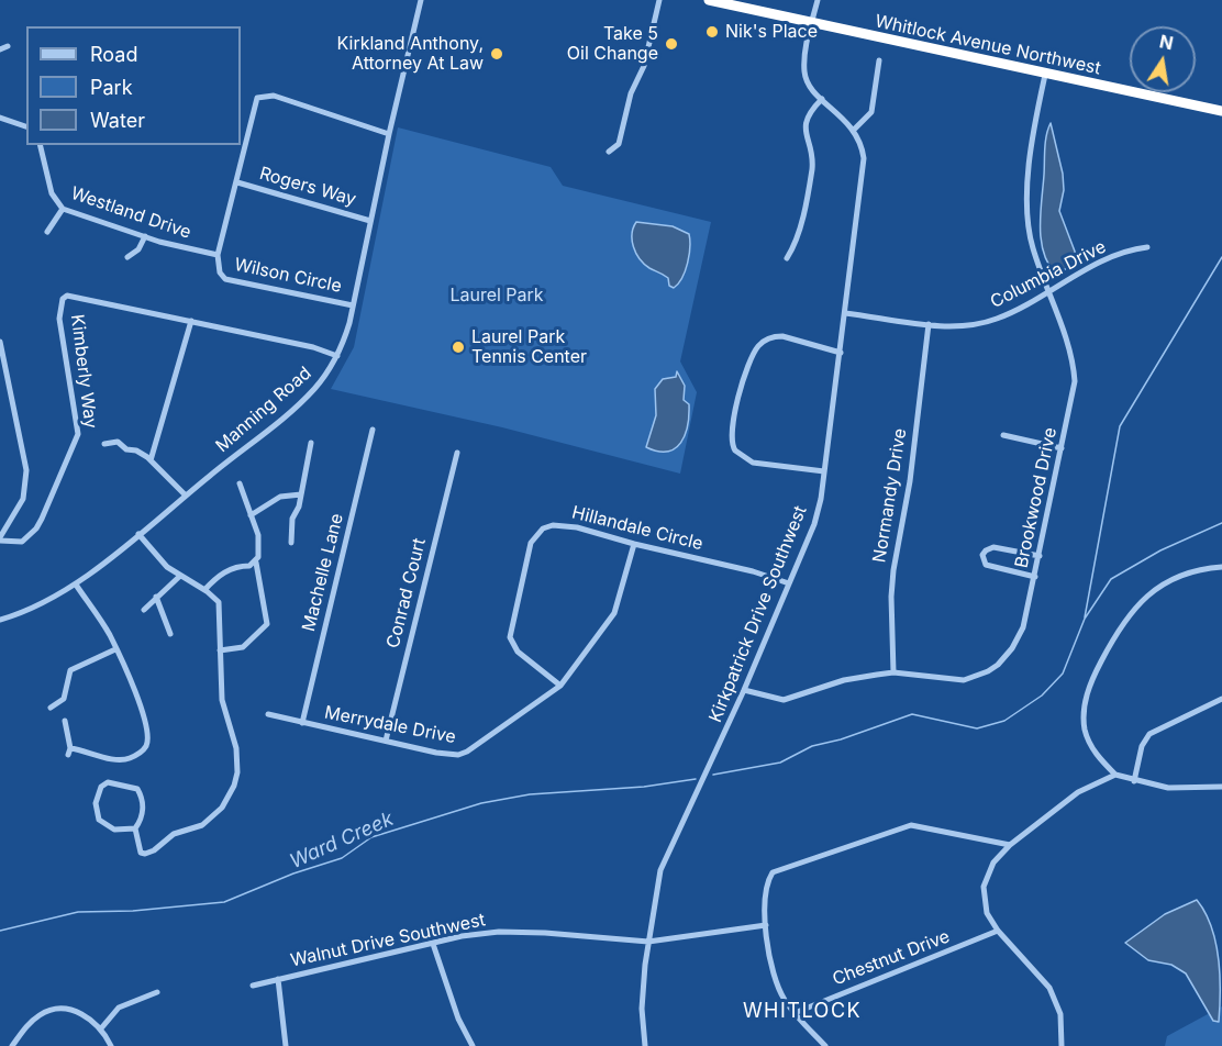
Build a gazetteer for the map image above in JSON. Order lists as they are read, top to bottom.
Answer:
{
  "streets": {
    "highway": ["Whitlock Avenue Northwest"],
    "street": [
      "Rogers Way",
      "Westland Drive",
      "Columbia Drive",
      "Wilson Circle",
      "Kimberly Way",
      "Manning Road",
      "Normandy Drive",
      "Brookwood Drive",
      "Hillandale Circle",
      "Machelle Lane",
      "Conrad Court",
      "Kirkpatrick Drive Southwest",
      "Merrydale Drive",
      "Walnut Drive Southwest",
      "Chestnut Drive"
    ]
  },
  "crossings": [
    ["Whitlock Avenue Northwest", "Brookwood Drive"],
    ["Rogers Way", "Wilson Circle"],
    ["Rogers Way", "Manning Road"],
    ["Westland Drive", "Wilson Circle"],
    ["Columbia Drive", "Normandy Drive"],
    ["Columbia Drive", "Brookwood Drive"],
    ["Columbia Drive", "Kirkpatrick Drive Southwest"],
    ["Wilson Circle", "Manning Road"],
    ["Normandy Drive", "Brookwood Drive"],
    ["Brookwood Drive", "Kirkpatrick Drive Southwest"],
    ["Hillandale Circle", "Kirkpatrick Drive Southwest"],
    ["Hillandale Circle", "Merrydale Drive"],
    ["Machelle Lane", "Merrydale Drive"],
    ["Conrad Court", "Merrydale Drive"],
    ["Kirkpatrick Drive Southwest", "Walnut Drive Southwest"]
  ],
  "districts": ["WHITLOCK"],
  "water": ["Ward Creek"],
  "parks": ["Laurel Park"],
  "places": [
    "Nik's Place",
    "Take 5 Oil Change",
    "Kirkland Anthony, Attorney At Law",
    "Laurel Park Tennis Center"
  ],
  "legend": ["Road", "Park", "Water"],
  "north": "top"
}
